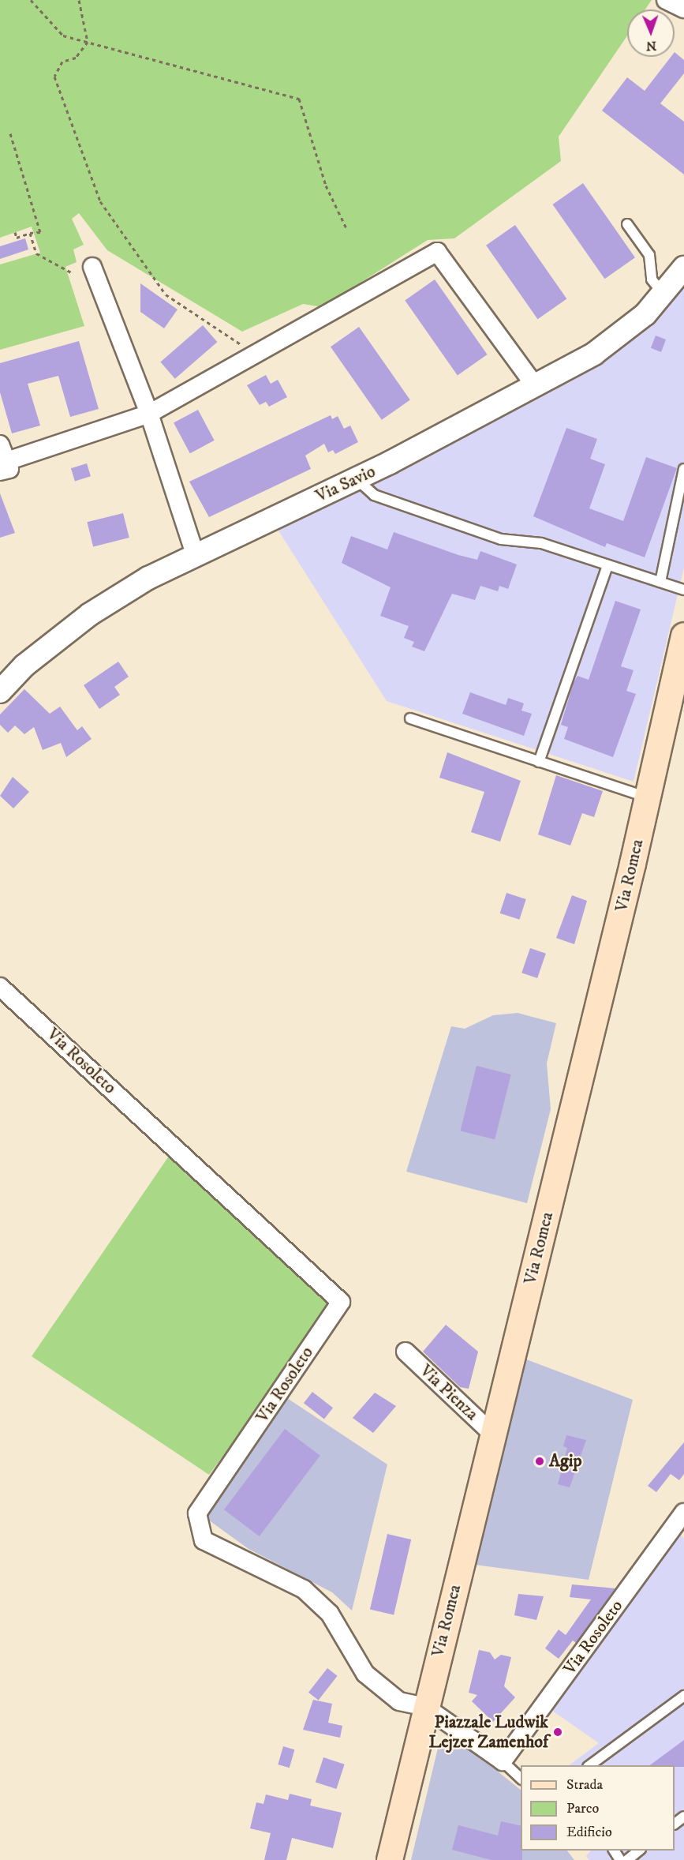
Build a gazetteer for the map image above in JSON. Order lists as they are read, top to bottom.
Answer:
{
  "streets": {
    "main road": ["Via Romea"],
    "street": ["Via Savio", "Via Rosoleto", "Via Pienza"]
  },
  "crossings": [
    ["Via Romea", "Via Rosoleto"],
    ["Via Romea", "Via Pienza"]
  ],
  "places": ["Agip", "Piazzale Ludwik Lejzer Zamenhof"],
  "legend": ["Strada", "Parco", "Edificio"],
  "north": "bottom"
}
